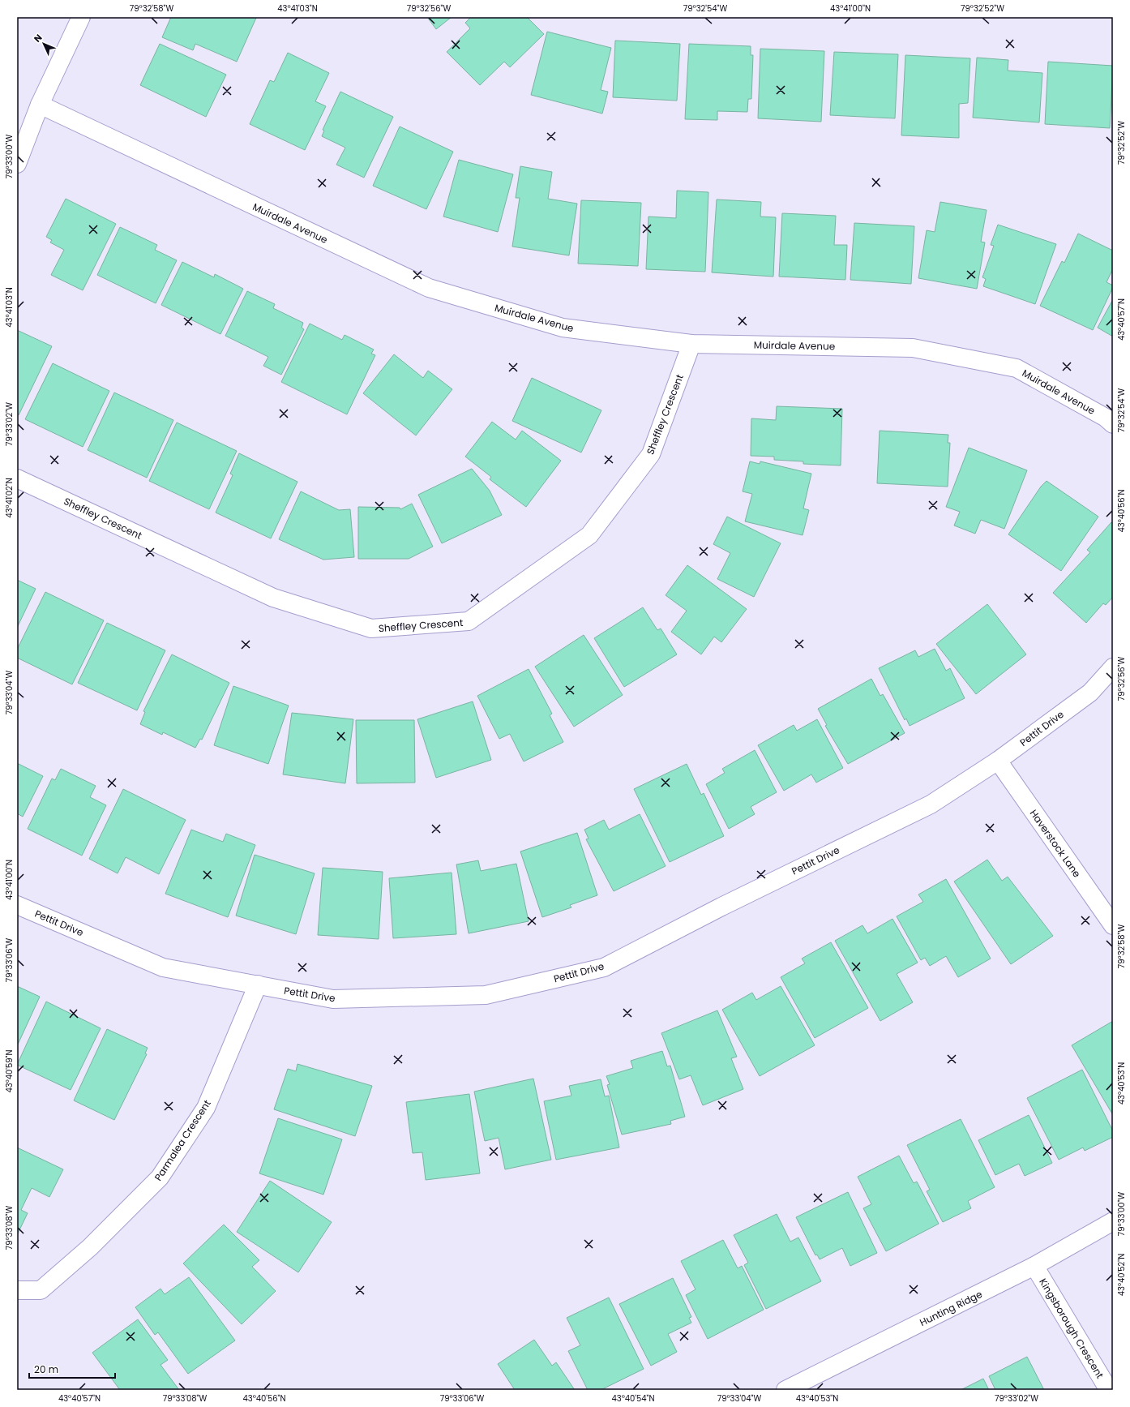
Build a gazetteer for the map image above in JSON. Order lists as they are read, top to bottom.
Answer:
{
  "streets": {
    "street": [
      "Muirdale Avenue",
      "Sheffley Crescent",
      "Pettit Drive",
      "Haverstock Lane",
      "Parmalea Crescent",
      "Hunting Ridge",
      "Kingsborough Crescent"
    ]
  },
  "crossings": [
    ["Muirdale Avenue", "Sheffley Crescent"],
    ["Pettit Drive", "Haverstock Lane"],
    ["Pettit Drive", "Parmalea Crescent"],
    ["Hunting Ridge", "Kingsborough Crescent"]
  ],
  "scale_bar": "20 m",
  "north": "top left",
  "coordinates": [
    "79°32'58\"W",
    "43°41'03\"N",
    "79°32'56\"W",
    "79°32'54\"W",
    "43°41'00\"N",
    "79°32'52\"W",
    "79°33'00\"W",
    "43°40'57\"N",
    "79°33'02\"W",
    "43°41'02\"N",
    "43°40'56\"N",
    "79°33'04\"W",
    "79°33'06\"W",
    "43°40'59\"N",
    "43°40'53\"N",
    "79°33'08\"W",
    "43°40'52\"N",
    "43°40'54\"N"
  ]
}
